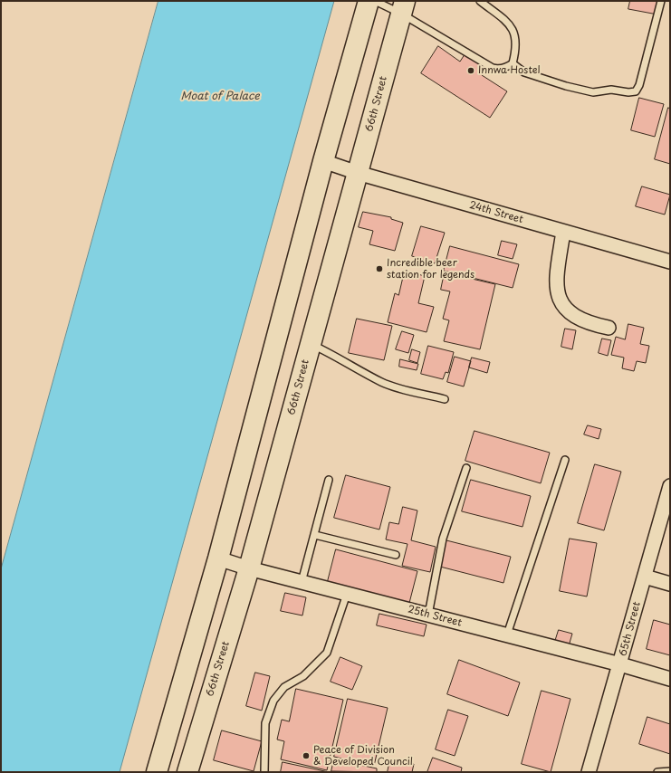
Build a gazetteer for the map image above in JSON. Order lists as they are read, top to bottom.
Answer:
{
  "streets": {
    "main road": ["66th Street"],
    "street": ["24th Street", "25th Street", "65th Street"]
  },
  "crossings": [
    ["66th Street", "24th Street"],
    ["66th Street", "25th Street"],
    ["25th Street", "65th Street"]
  ],
  "water": ["Moat of Palace"],
  "places": ["Innwa Hostel", "Incredible beer station for legends", "Peace of Division & Developed Council"]
}
